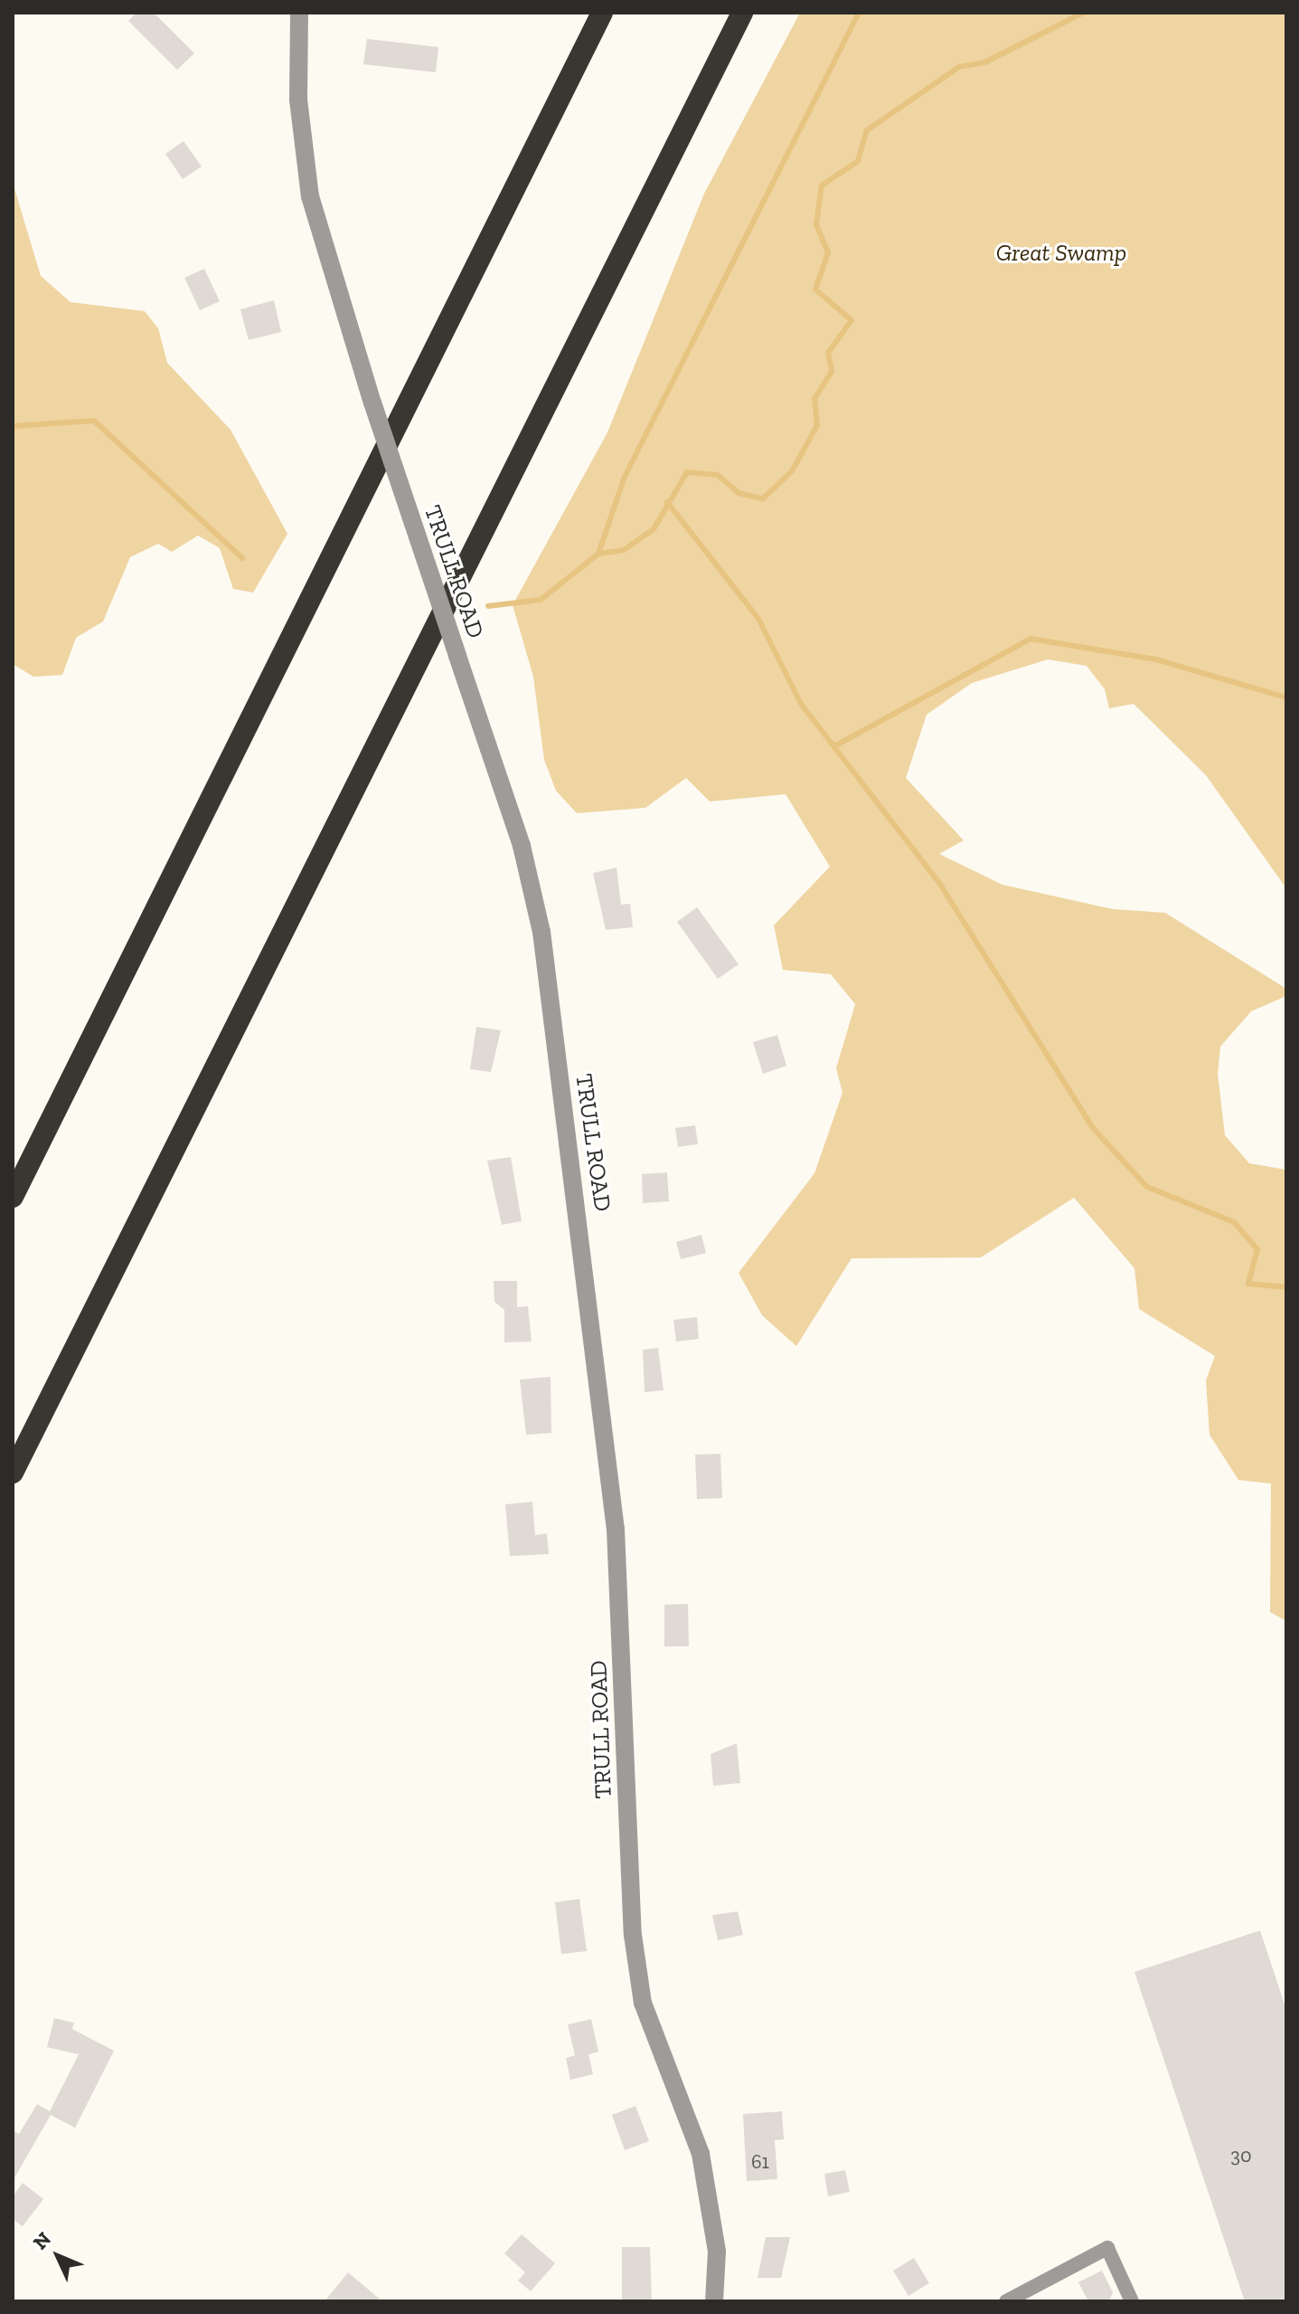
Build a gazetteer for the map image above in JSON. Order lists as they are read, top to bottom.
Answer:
{
  "streets": {
    "street": ["TRULL ROAD"]
  },
  "parks": ["Great Swamp"],
  "house_numbers": ["30", "61"],
  "north": "top left"
}
